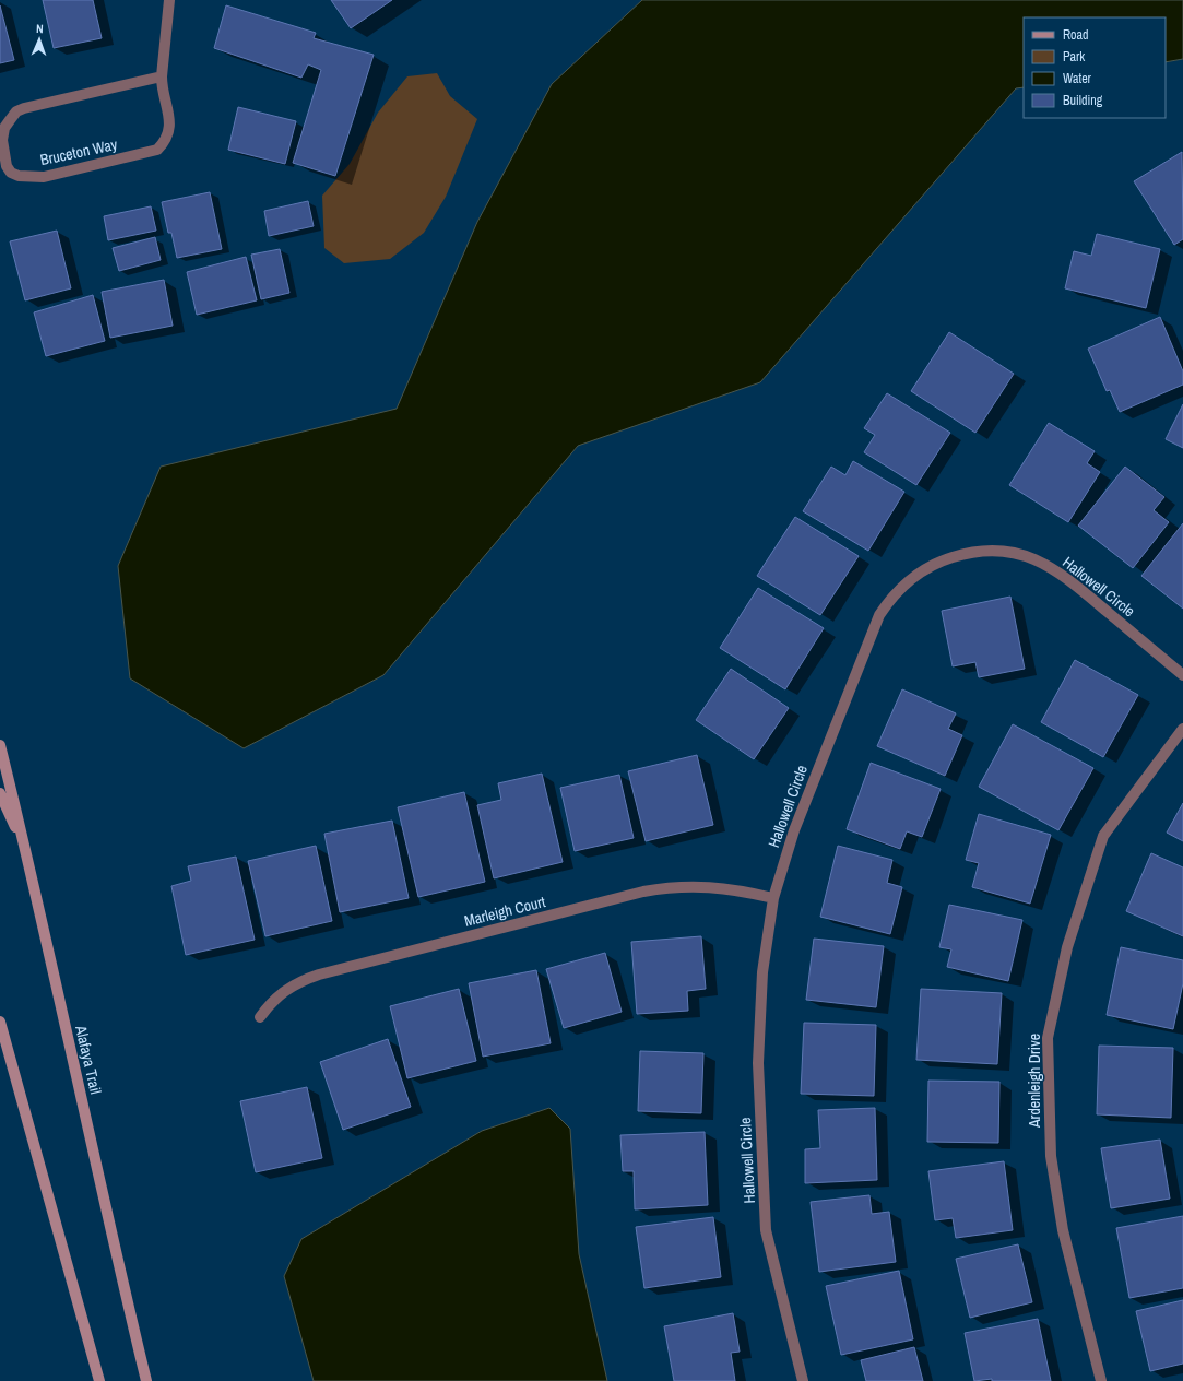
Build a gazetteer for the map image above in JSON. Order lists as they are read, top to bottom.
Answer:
{
  "streets": {
    "main road": ["Alafaya Trail"],
    "street": [
      "Bruceton Way",
      "Hallowell Circle",
      "Marleigh Court",
      "Ardenleigh Drive"
    ]
  },
  "crossings": [
    ["Hallowell Circle", "Marleigh Court"]
  ],
  "legend": [
    "Road",
    "Park",
    "Water",
    "Building"
  ],
  "north": "top"
}
